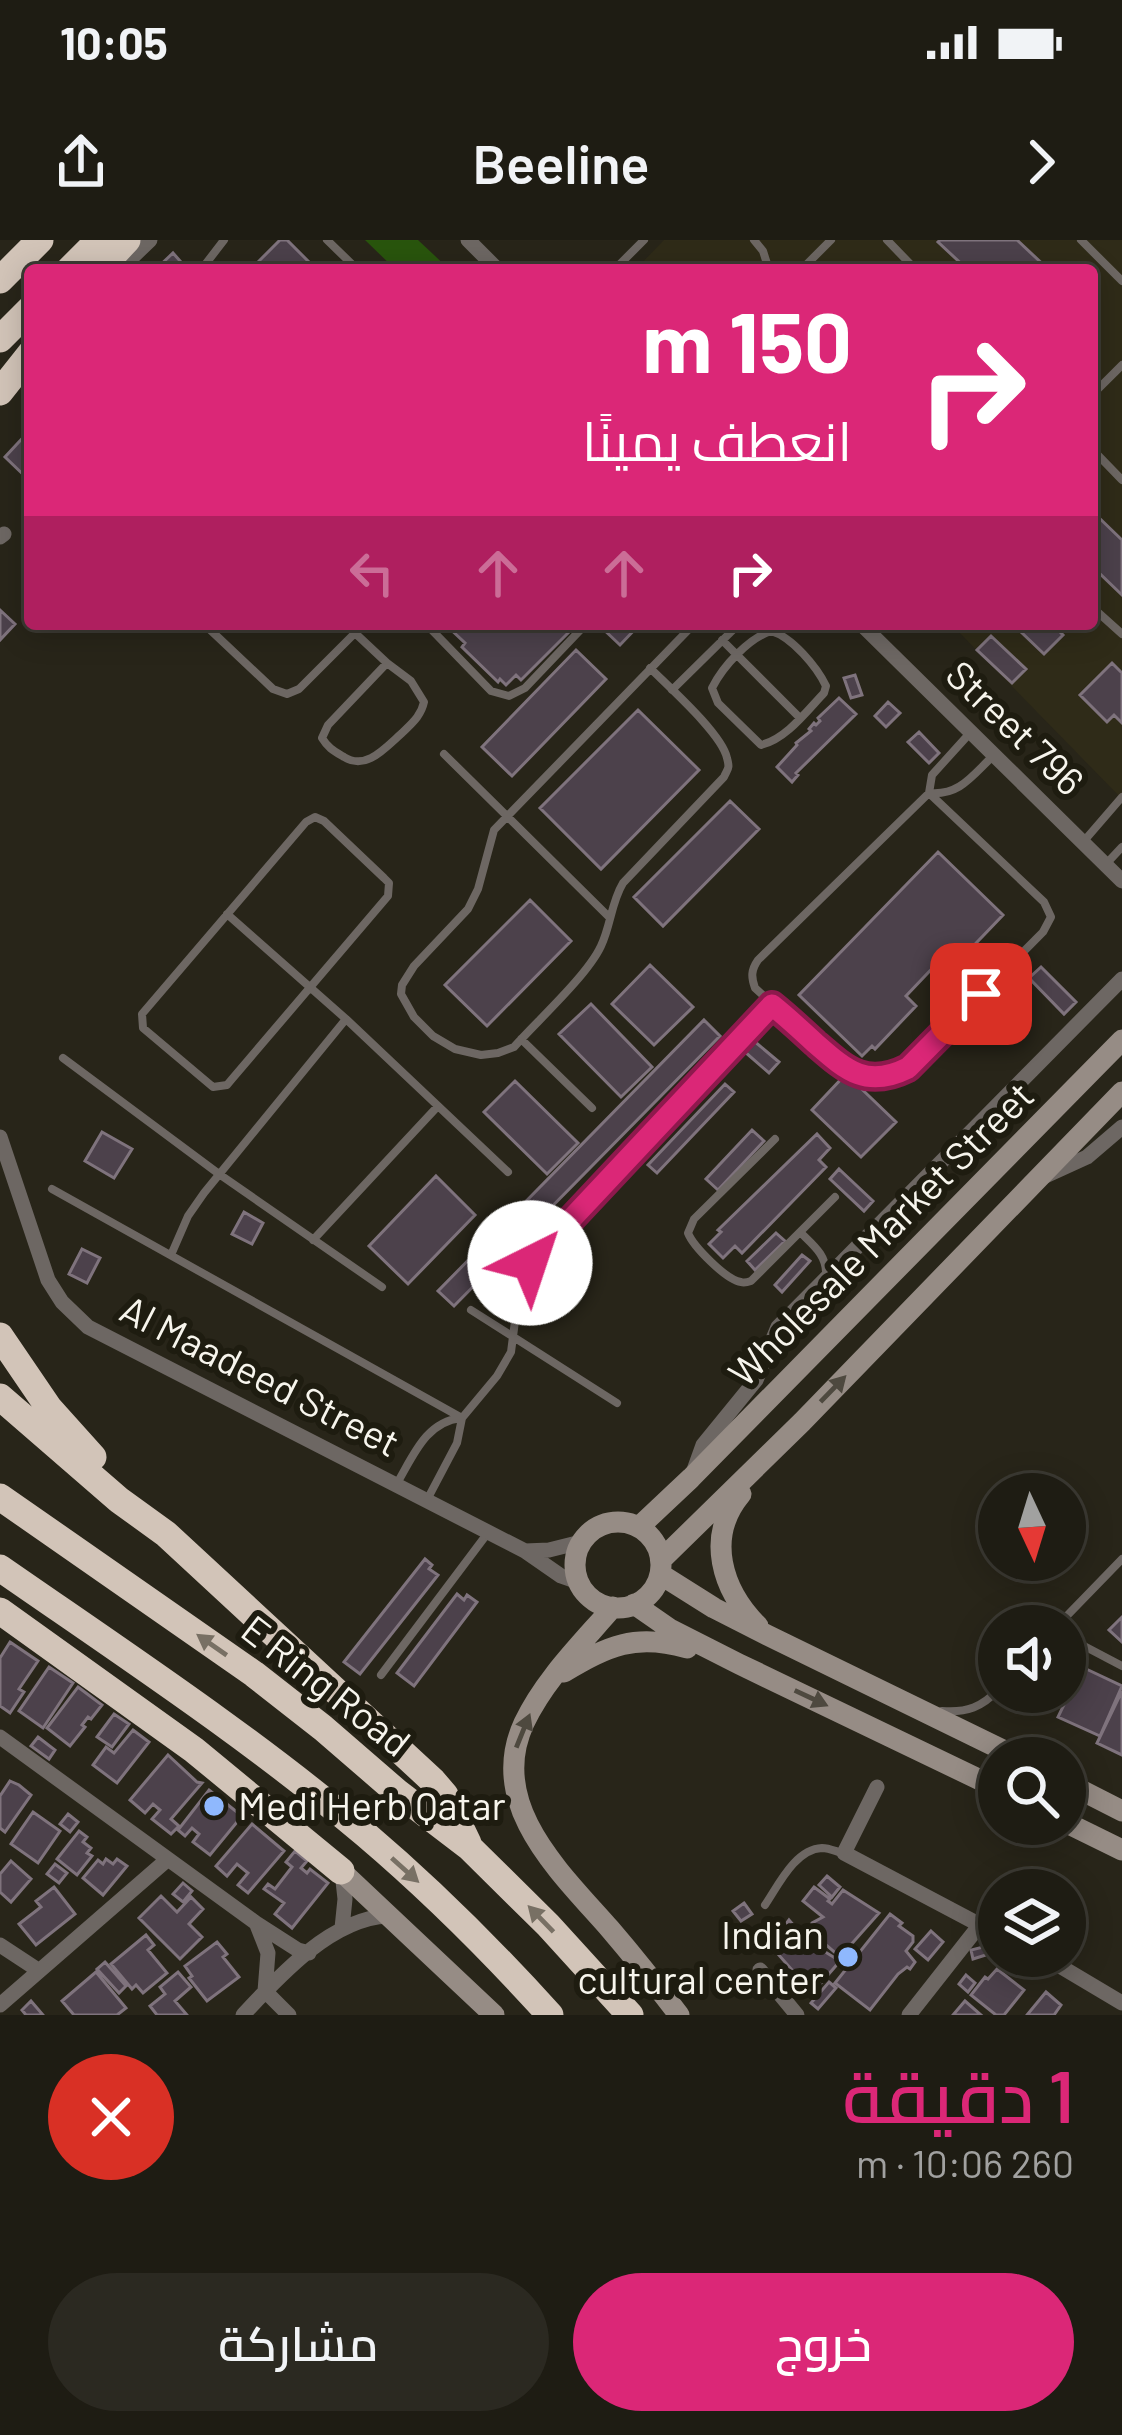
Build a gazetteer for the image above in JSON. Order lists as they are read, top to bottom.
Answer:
{
  "streets": {
    "highway": ["E Ring Road"],
    "street": ["Street 796", "Wholesale Market Street", "Al Maadeed Street"]
  },
  "crossings": [
    ["Wholesale Market Street", "Al Maadeed Street"]
  ],
  "places": ["Medi Herb Qatar", "Indian cultural center"],
  "north": "bottom",
  "page": {
    "status": "10:05",
    "header": "Beeline",
    "turn": ["150 m", "انعطف يمينًا"],
    "heading": ["1 دقيقة", "260 m · 10:06"],
    "buttons": ["خروج", "مشاركة"]
  }
}
